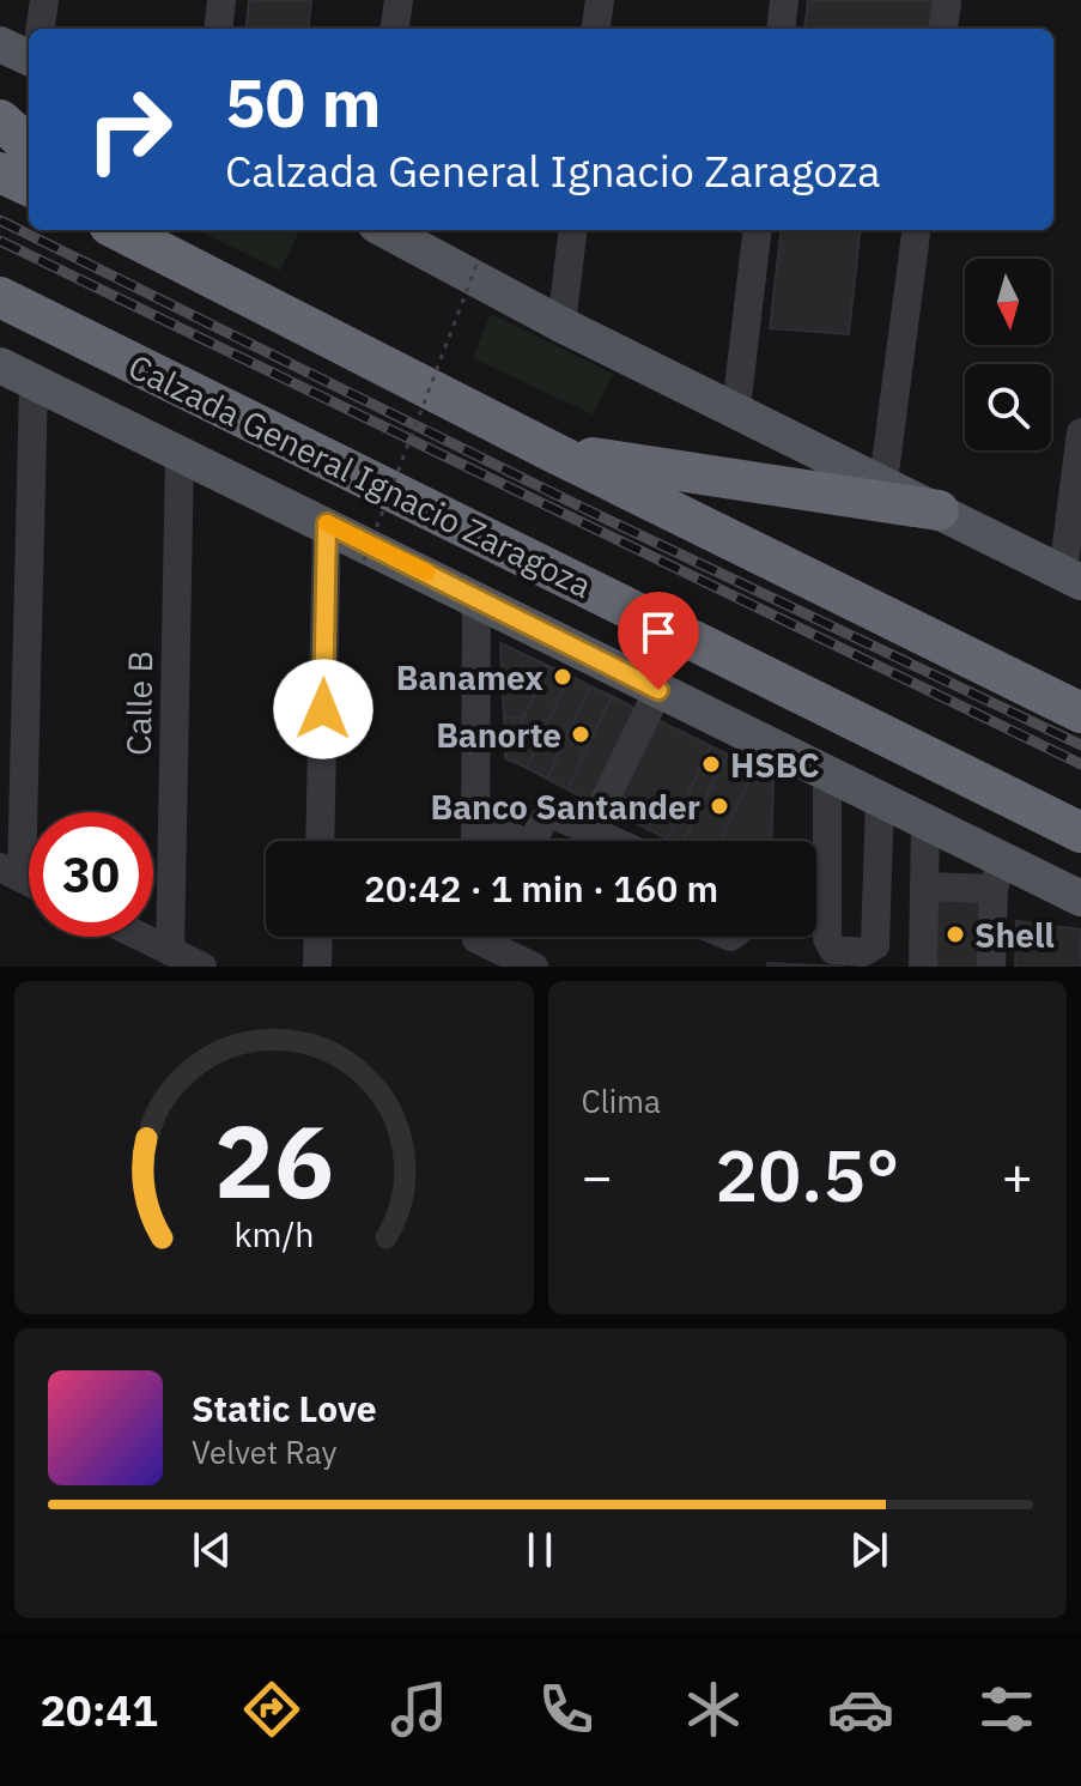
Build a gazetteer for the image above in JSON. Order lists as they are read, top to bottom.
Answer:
{
  "streets": {
    "highway": ["Calzada General Ignacio Zaragoza"],
    "street": ["Calle B"]
  },
  "crossings": [
    ["Calzada General Ignacio Zaragoza", "Calle B"]
  ],
  "places": [
    "Banamex",
    "Banorte",
    "HSBC",
    "Banco Santander",
    "Shell"
  ],
  "north": "bottom",
  "page": {
    "turn": ["50 m", "Calzada General Ignacio Zaragoza"],
    "limit": "30",
    "trip": "20:42 · 1 min · 160 m",
    "tile": "Clima",
    "heat": ["−", "20.5°", "+"],
    "song": ["Static Love", "Velvet Ray"],
    "tabs": "20:41",
    "gauge": ["26", "km/h"]
  }
}
